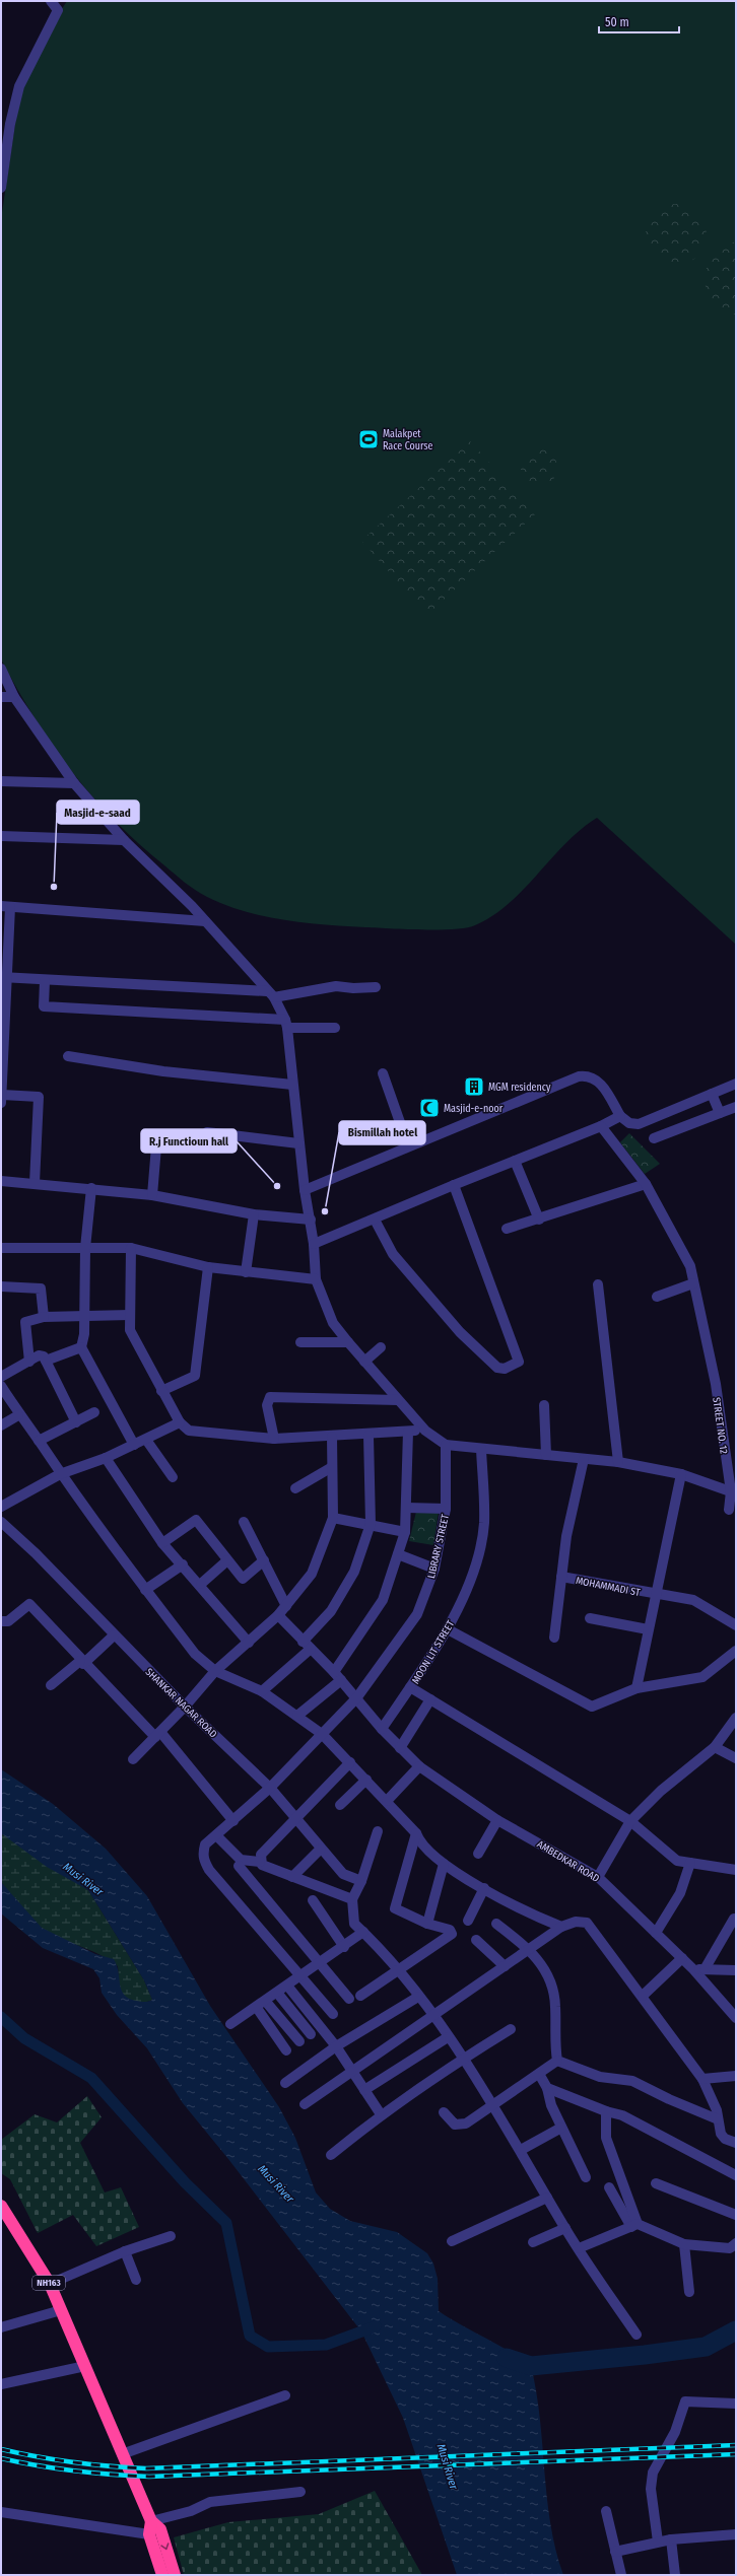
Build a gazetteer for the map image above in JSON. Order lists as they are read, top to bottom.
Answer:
{
  "streets": {
    "highway": ["NH163"],
    "street": [
      "STREET NO. 12",
      "LIBRARY STREET",
      "MOHAMMADI ST",
      "MOON LIT STREET",
      "SHANKAR NAGAR ROAD",
      "AMBEDKAR ROAD"
    ]
  },
  "crossings": [
    ["LIBRARY STREET", "SHANKAR NAGAR ROAD"],
    ["LIBRARY STREET", "AMBEDKAR ROAD"],
    ["MOON LIT STREET", "AMBEDKAR ROAD"]
  ],
  "water": ["Musi River"],
  "places": {
    "sports": ["Malakpet Race Course"],
    "other": ["Masjid-e-saad", "R.j Functioun hall", "Bismillah hotel"],
    "building": ["MGM residency"],
    "mosque": ["Masjid-e-noor"]
  },
  "scale_bar": "50 m"
}
